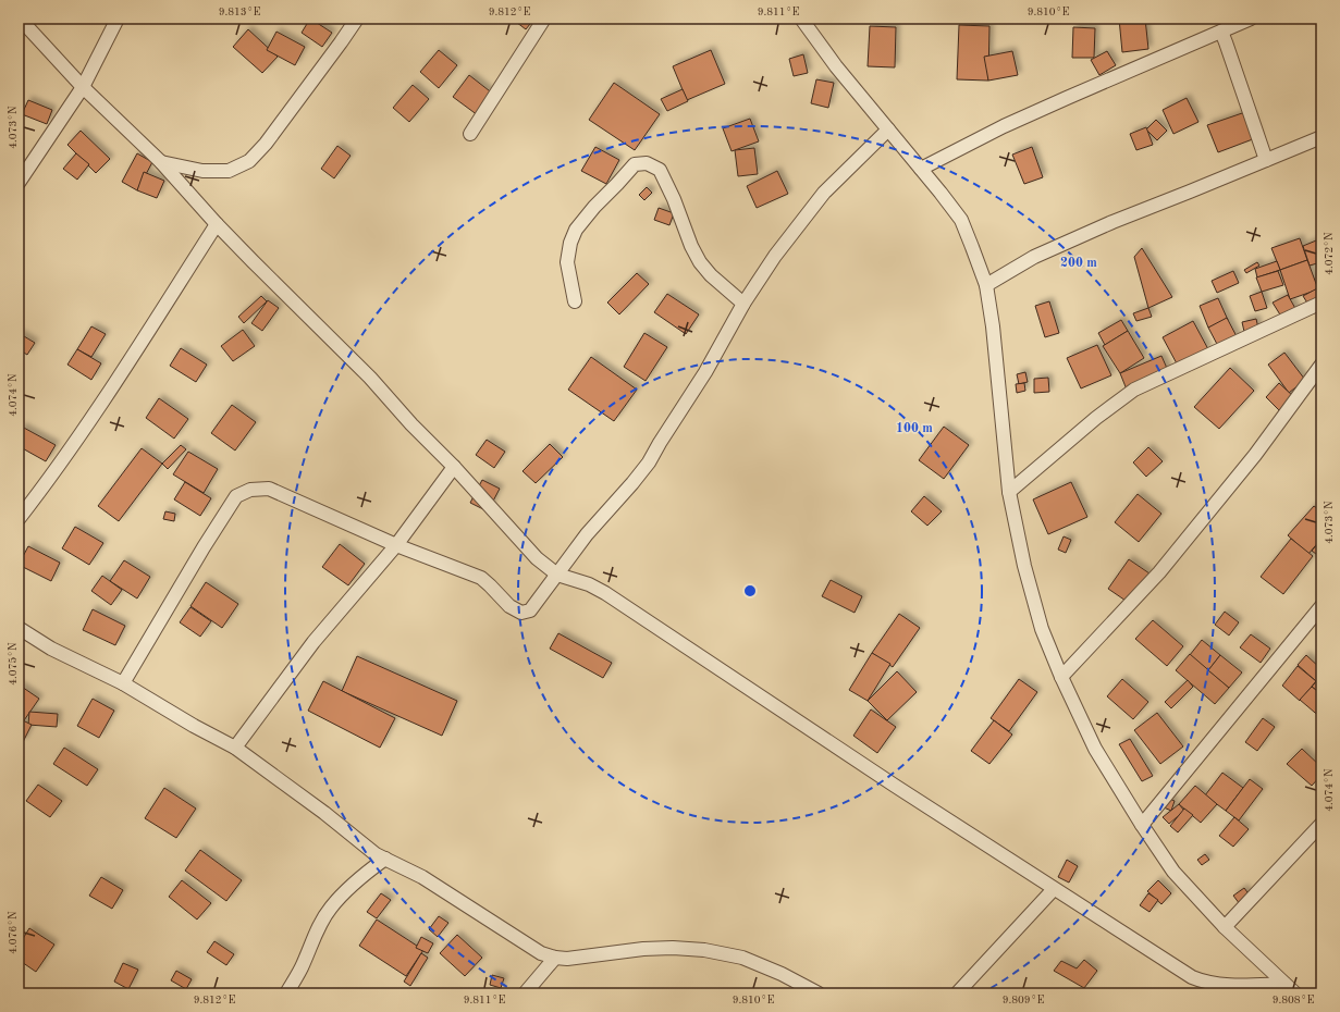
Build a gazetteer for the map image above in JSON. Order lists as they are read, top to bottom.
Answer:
{
  "coordinates": [
    "9.813°E",
    "9.812°E",
    "9.811°E",
    "9.810°E",
    "4.073°N",
    "4.072°N",
    "4.074°N",
    "4.075°N",
    "4.076°N",
    "9.809°E",
    "9.808°E"
  ],
  "rings": ["200 m", "100 m"]
}
